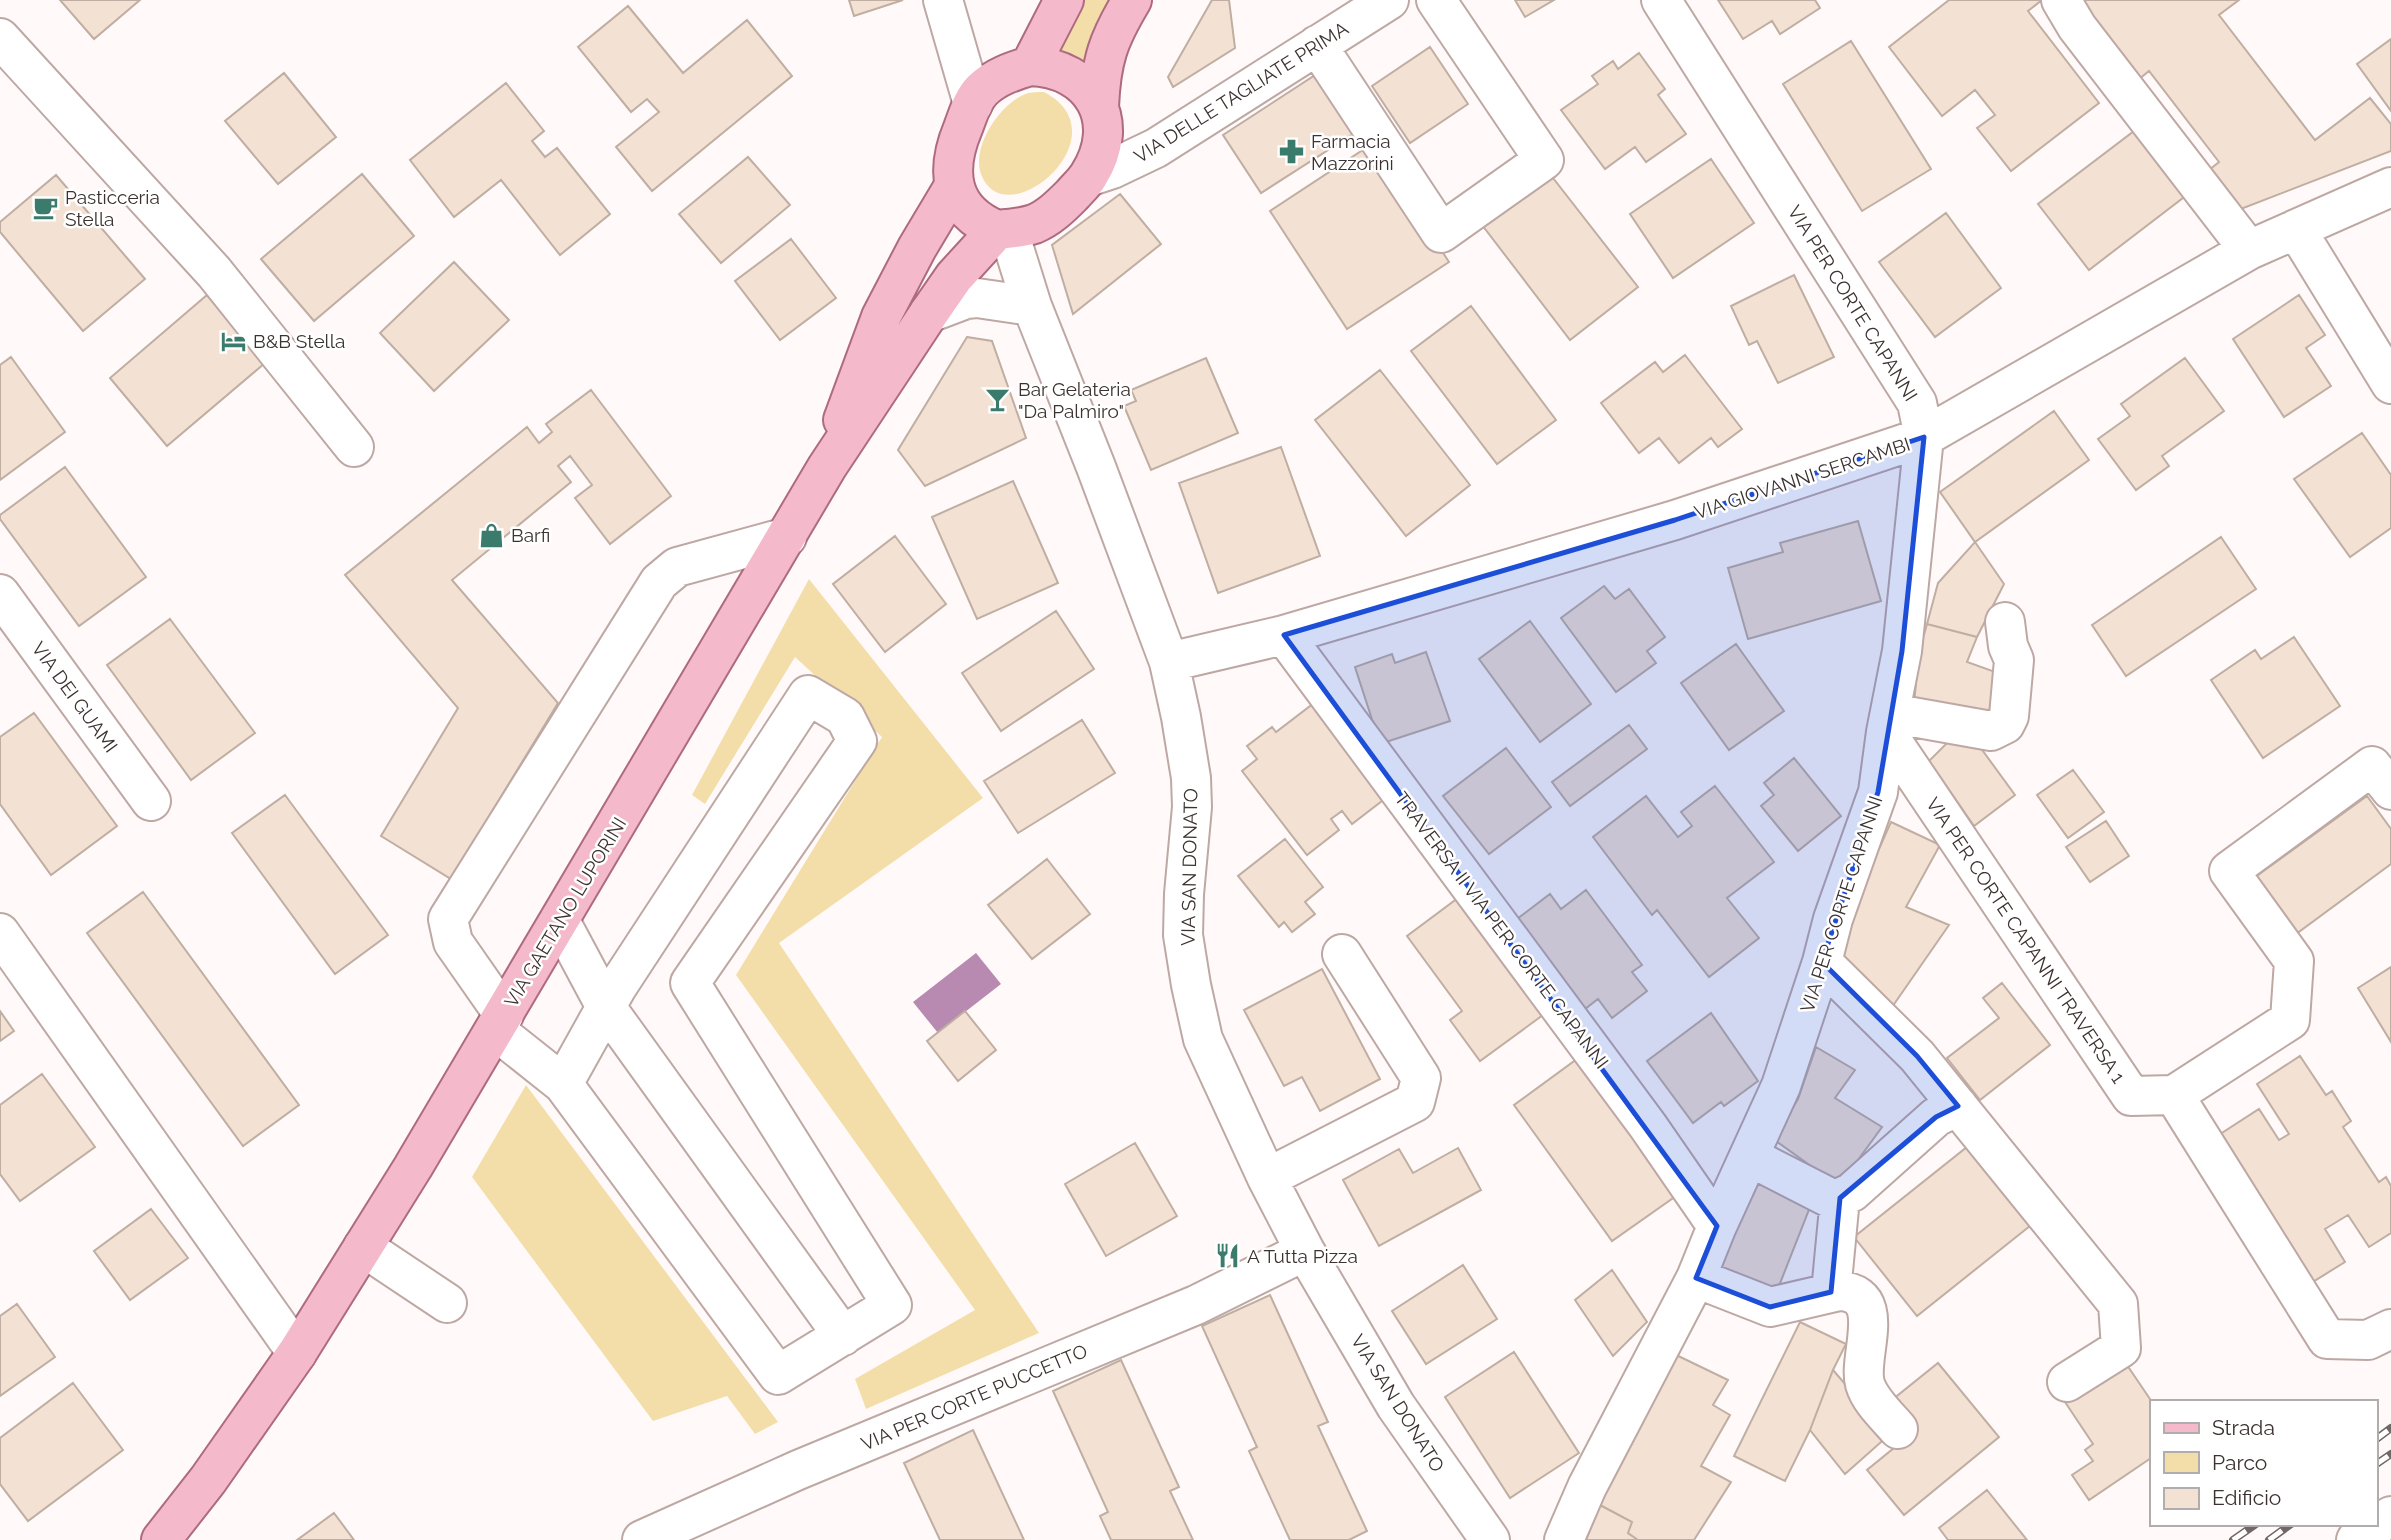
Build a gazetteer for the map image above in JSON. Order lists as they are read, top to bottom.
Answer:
{
  "streets": {
    "main road": ["VIA GAETANO LUPORINI"],
    "street": [
      "VIA DELLE TAGLIATE PRIMA",
      "VIA PER CORTE CAPANNI",
      "VIA GIOVANNI SERCAMBI",
      "VIA DEI GUAMI",
      "VIA SAN DONATO",
      "TRAVERSA II VIA PER CORTE CAPANNI",
      "VIA PER CORTE CAPANNI TRAVERSA 1",
      "VIA PER CORTE PUCCETTO"
    ]
  },
  "crossings": [
    ["VIA DELLE TAGLIATE PRIMA", "VIA SAN DONATO"],
    ["VIA DELLE TAGLIATE PRIMA", "VIA GAETANO LUPORINI"],
    ["VIA PER CORTE CAPANNI", "VIA GIOVANNI SERCAMBI"],
    ["VIA PER CORTE CAPANNI", "TRAVERSA II VIA PER CORTE CAPANNI"],
    ["VIA PER CORTE CAPANNI", "VIA PER CORTE CAPANNI TRAVERSA 1"],
    ["VIA GIOVANNI SERCAMBI", "VIA SAN DONATO"],
    ["VIA GIOVANNI SERCAMBI", "TRAVERSA II VIA PER CORTE CAPANNI"],
    ["VIA SAN DONATO", "VIA GAETANO LUPORINI"],
    ["VIA SAN DONATO", "VIA PER CORTE PUCCETTO"]
  ],
  "places": {
    "pharmacy": ["Farmacia Mazzorini"],
    "cafe": ["Pasticceria Stella"],
    "hotel": ["B&B Stella"],
    "bar": ["Bar Gelateria \"Da Palmiro\""],
    "shop": ["Barfi"],
    "restaurant": ["A Tutta Pizza"]
  },
  "legend": ["Strada", "Parco", "Edificio"]
}
